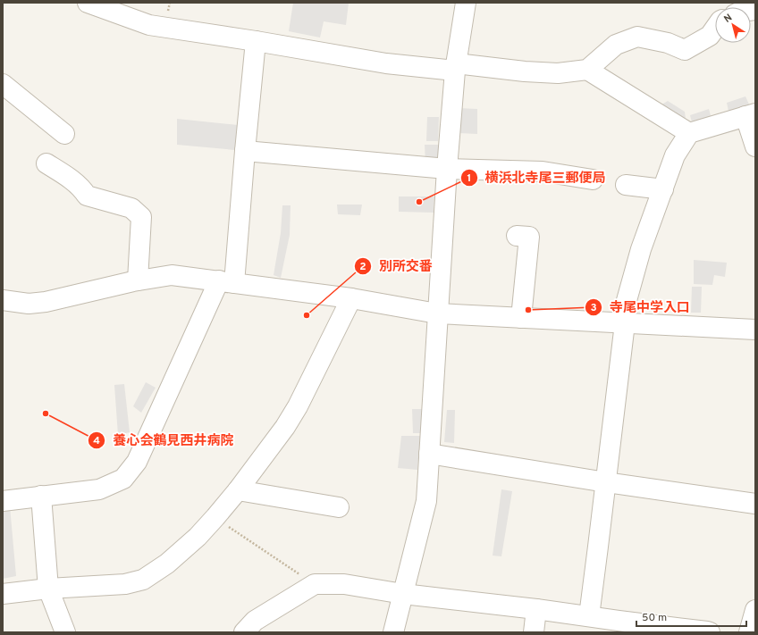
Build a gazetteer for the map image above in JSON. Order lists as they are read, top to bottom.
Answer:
{
  "places": [
    "横浜北寺尾三郵便局",
    "寺尾中学入口",
    "別所交番",
    "養心会鶴見西井病院"
  ],
  "scale_bar": "50 m",
  "north": "top left"
}
